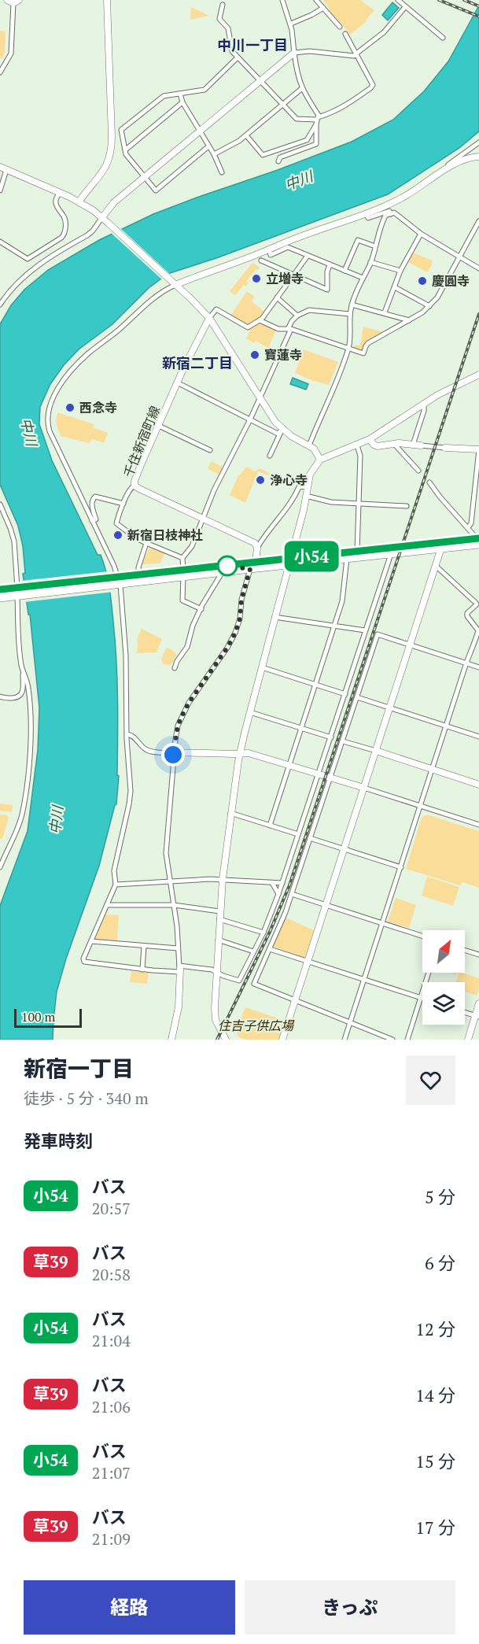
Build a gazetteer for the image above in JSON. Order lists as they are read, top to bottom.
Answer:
{
  "streets": {
    "street": ["千住新宿町線"]
  },
  "districts": ["中川一丁目", "新宿二丁目"],
  "water": ["中川"],
  "parks": ["住吉子供広場"],
  "places": [
    "立増寺",
    "慶圓寺",
    "寶蓮寺",
    "西念寺",
    "浄心寺",
    "新宿日枝神社"
  ],
  "lines": ["bus line 小54"],
  "scale_bar": "100 m",
  "north": "top right",
  "page": {
    "on_map": "小54",
    "scale": "100 m",
    "heading": [
      ["新宿一丁目", "徒歩 · 5 分 · 340 m"],
      "発車時刻"
    ],
    "list": [
      {
        "mark": "小54",
        "name": "バス",
        "note": "20:57",
        "value": "5 分"
      },
      {
        "mark": "草39",
        "name": "バス",
        "note": "20:58",
        "value": "6 分"
      },
      {
        "mark": "小54",
        "name": "バス",
        "note": "21:04",
        "value": "12 分"
      },
      {
        "mark": "草39",
        "name": "バス",
        "note": "21:06",
        "value": "14 分"
      },
      {
        "mark": "小54",
        "name": "バス",
        "note": "21:07",
        "value": "15 分"
      },
      {
        "mark": "草39",
        "name": "バス",
        "note": "21:09",
        "value": "17 分"
      }
    ],
    "buttons": ["経路", "きっぷ"]
  }
}
